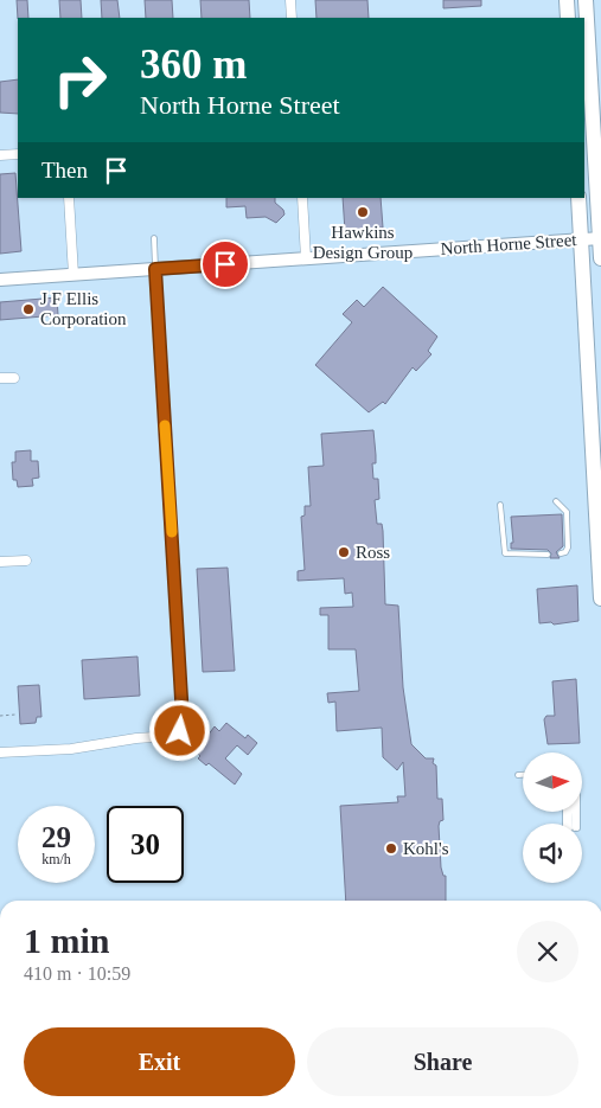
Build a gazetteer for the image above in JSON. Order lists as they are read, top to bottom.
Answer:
{
  "streets": {
    "street": ["North Horne Street"]
  },
  "places": [
    "Hawkins Design Group",
    "J F Ellis Corporation",
    "Ross",
    "Kohl's"
  ],
  "north": "right",
  "page": {
    "turn": ["360 m", "North Horne Street"],
    "then": "Then",
    "speed": "29 km/h",
    "limit": "30",
    "heading": ["1 min", "410 m · 10:59"],
    "buttons": ["Exit", "Share"]
  }
}
